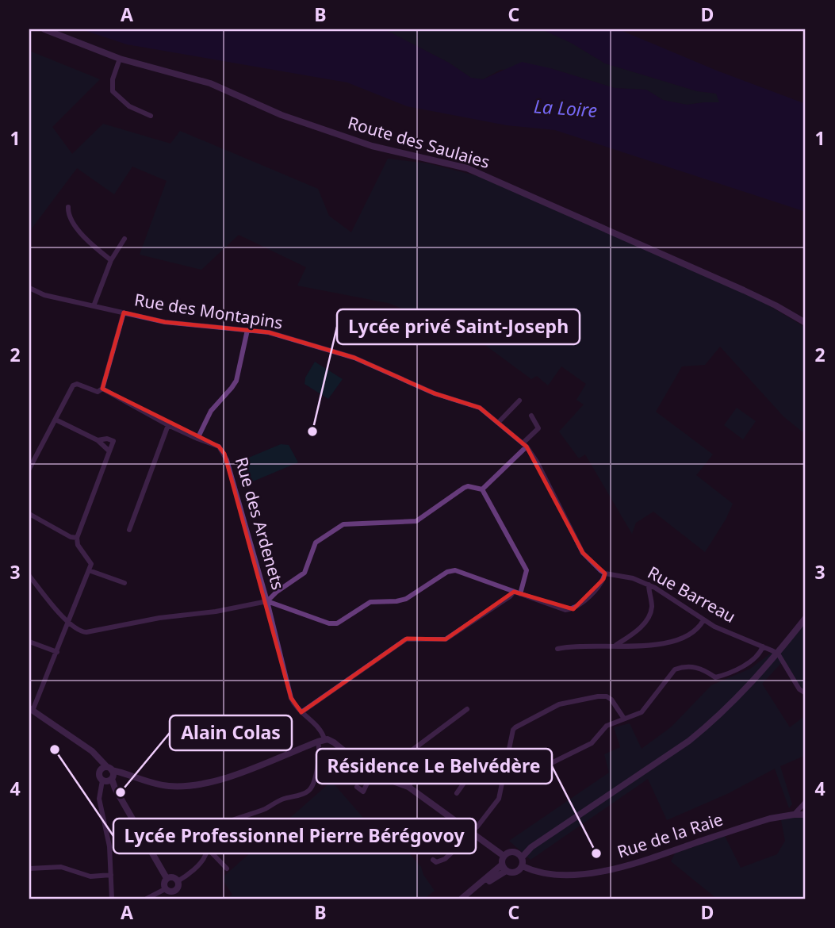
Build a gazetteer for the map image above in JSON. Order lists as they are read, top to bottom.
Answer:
{
  "streets": {
    "street": [
      "Route des Saulaies",
      "Rue des Montapins",
      "Rue des Ardenets",
      "Rue Barreau",
      "Rue de la Raie"
    ]
  },
  "water": ["La Loire"],
  "places": [
    "Lycée privé Saint-Joseph",
    "Lycée Professionnel Pierre Bérégovoy",
    "Alain Colas",
    "Résidence Le Belvédère"
  ],
  "grid": {
    "columns": [
      "A",
      "B",
      "C",
      "D"
    ],
    "rows": [
      "1",
      "2",
      "3",
      "4"
    ]
  }
}
